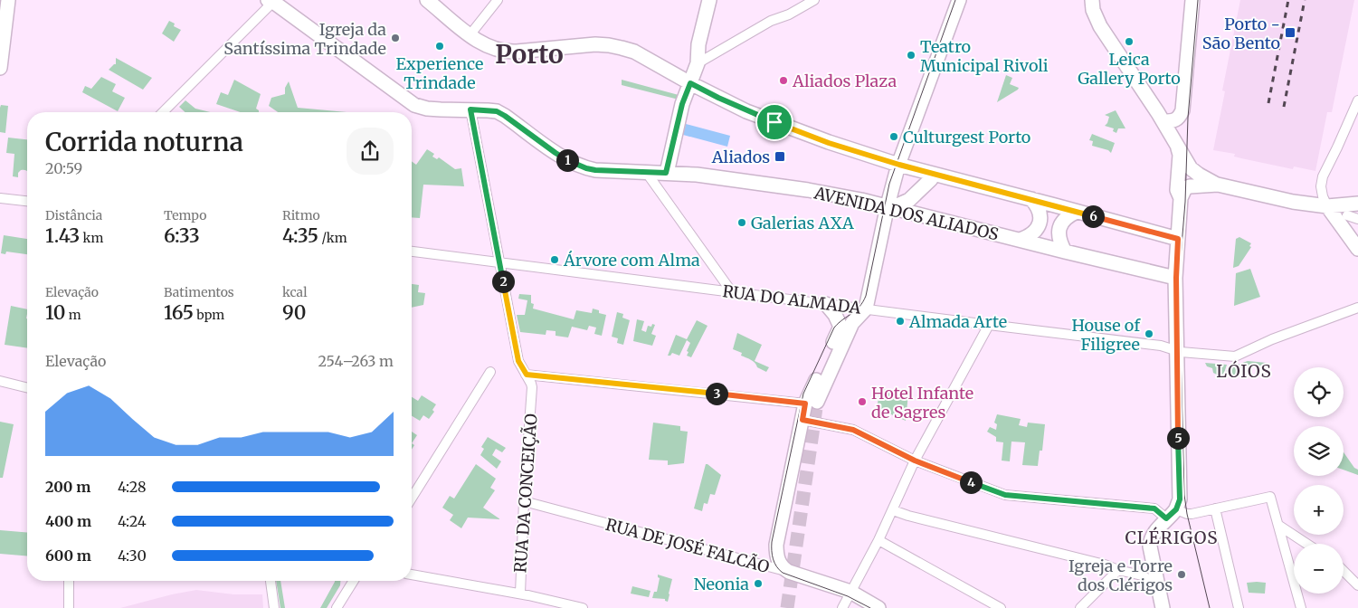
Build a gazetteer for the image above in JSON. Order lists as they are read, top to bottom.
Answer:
{
  "streets": {
    "main road": ["AVENIDA DOS ALIADOS", "RUA DE JOSÉ FALCÃO"],
    "street": ["RUA DO ALMADA", "RUA DA CONCEIÇÃO"]
  },
  "crossings": [
    ["RUA DA CONCEIÇÃO", "RUA DE JOSÉ FALCÃO"]
  ],
  "districts": ["Porto", "LÓIOS", "CLÉRIGOS"],
  "places": {
    "transit": ["Porto - São Bento", "Aliados"],
    "other": [
      "Igreja da Santíssima Trindade",
      "Leica Gallery Porto",
      "Experience Trindade",
      "Teatro Municipal Rivoli",
      "Aliados Plaza",
      "Culturgest Porto",
      "Galerias AXA",
      "Árvore com Alma",
      "Almada Arte",
      "House of Filigree",
      "Hotel Infante de Sagres",
      "Igreja e Torre dos Clérigos",
      "Neonia"
    ]
  },
  "page": {
    "heading": ["Corrida noturna", "20:59"],
    "pins": [
      "1",
      "6",
      "2",
      "3",
      "5",
      "4"
    ],
    "stats": [
      ["Distância", "1.43 km"],
      ["Tempo", "6:33"],
      ["Ritmo", "4:35 /km"],
      ["Elevação", "10 m"],
      ["Batimentos", "165 bpm"],
      ["kcal", "90"]
    ],
    "chart": ["Elevação", "254–263 m"],
    "map_buttons": ["+", "−"],
    "list": [
      {
        "name": "200 m",
        "note": "4:28"
      },
      {
        "name": "400 m",
        "note": "4:24"
      },
      {
        "name": "600 m",
        "note": "4:30"
      }
    ]
  }
}
